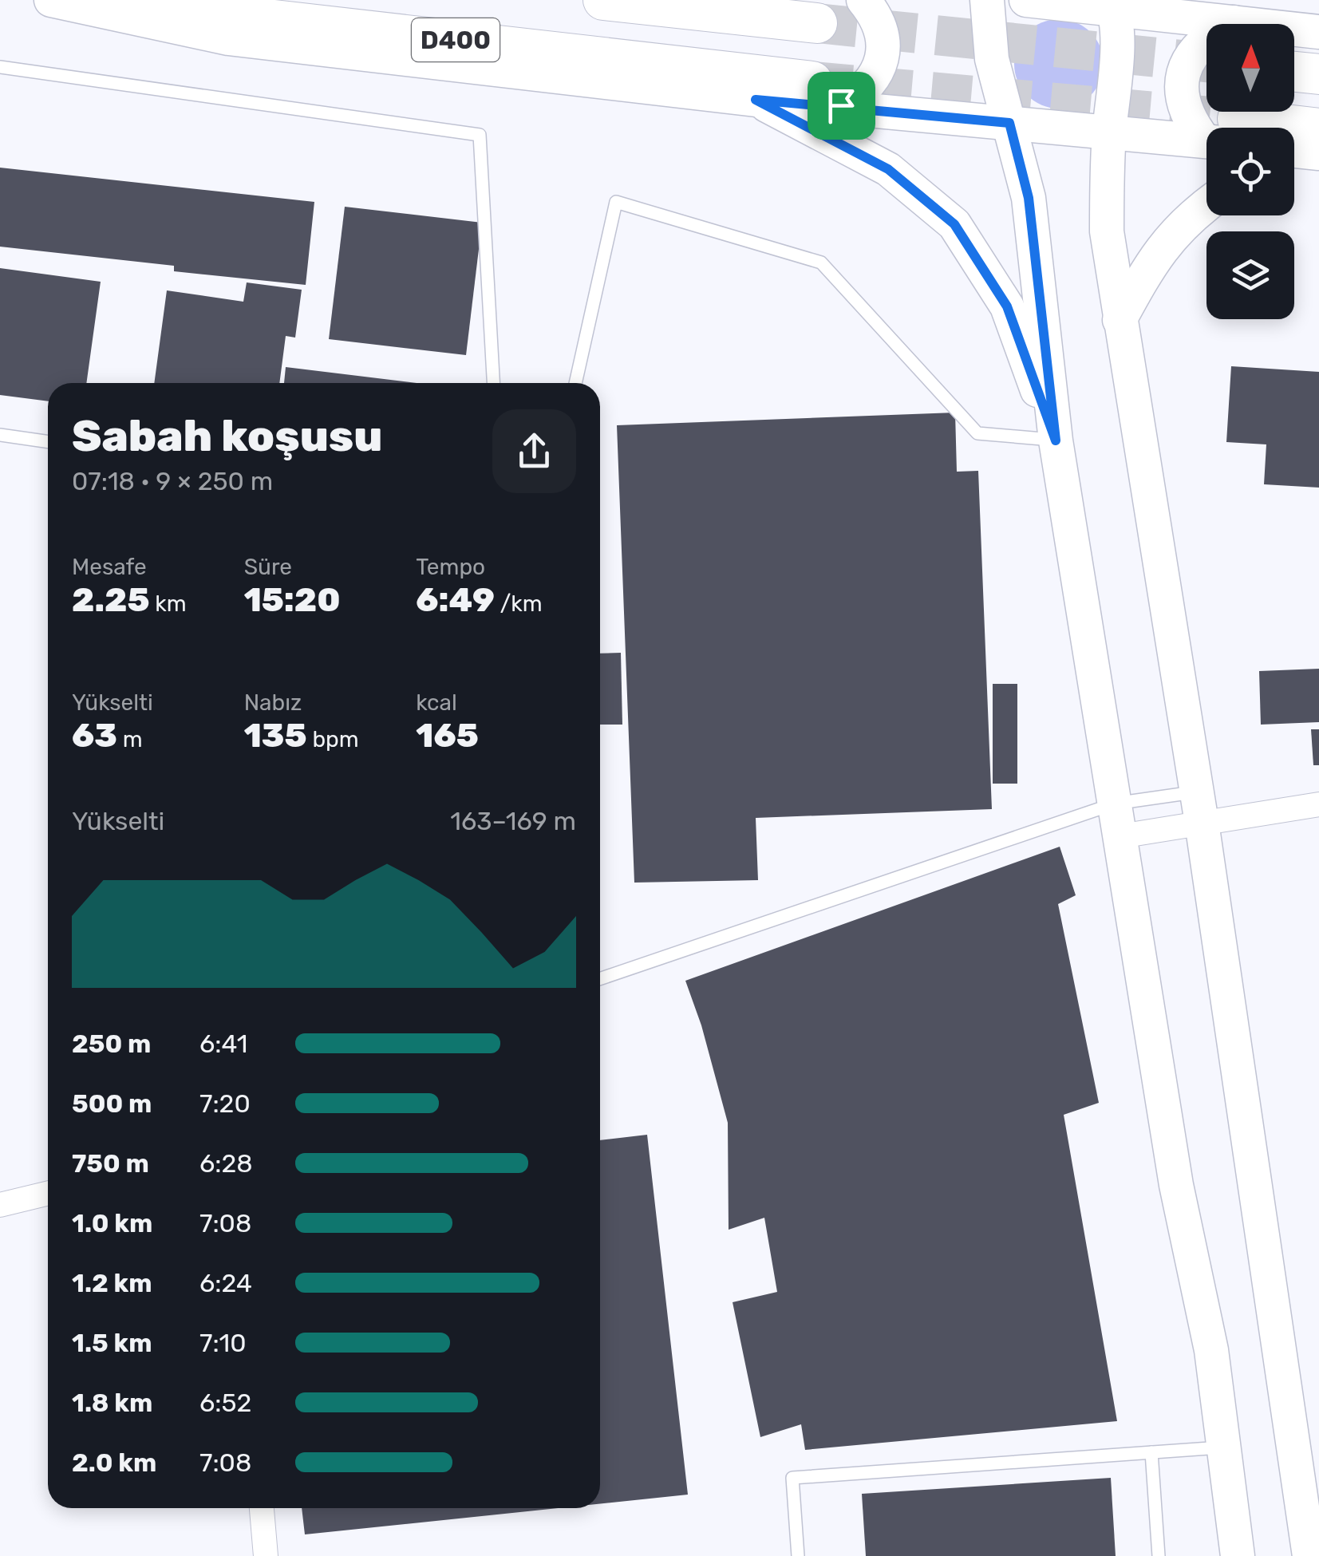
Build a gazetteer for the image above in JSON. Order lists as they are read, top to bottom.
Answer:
{
  "streets": {
    "highway": ["D400"]
  },
  "north": "top",
  "page": {
    "heading": ["Sabah koşusu", "07:18 · 9 × 250 m"],
    "stats": [
      ["Mesafe", "2.25 km"],
      ["Süre", "15:20"],
      ["Tempo", "6:49 /km"],
      ["Yükselti", "63 m"],
      ["Nabız", "135 bpm"],
      ["kcal", "165"]
    ],
    "chart": ["Yükselti", "163–169 m"],
    "list": [
      {
        "name": "250 m",
        "note": "6:41"
      },
      {
        "name": "500 m",
        "note": "7:20"
      },
      {
        "name": "750 m",
        "note": "6:28"
      },
      {
        "name": "1.0 km",
        "note": "7:08"
      },
      {
        "name": "1.2 km",
        "note": "6:24"
      },
      {
        "name": "1.5 km",
        "note": "7:10"
      },
      {
        "name": "1.8 km",
        "note": "6:52"
      },
      {
        "name": "2.0 km",
        "note": "7:08"
      }
    ]
  }
}
